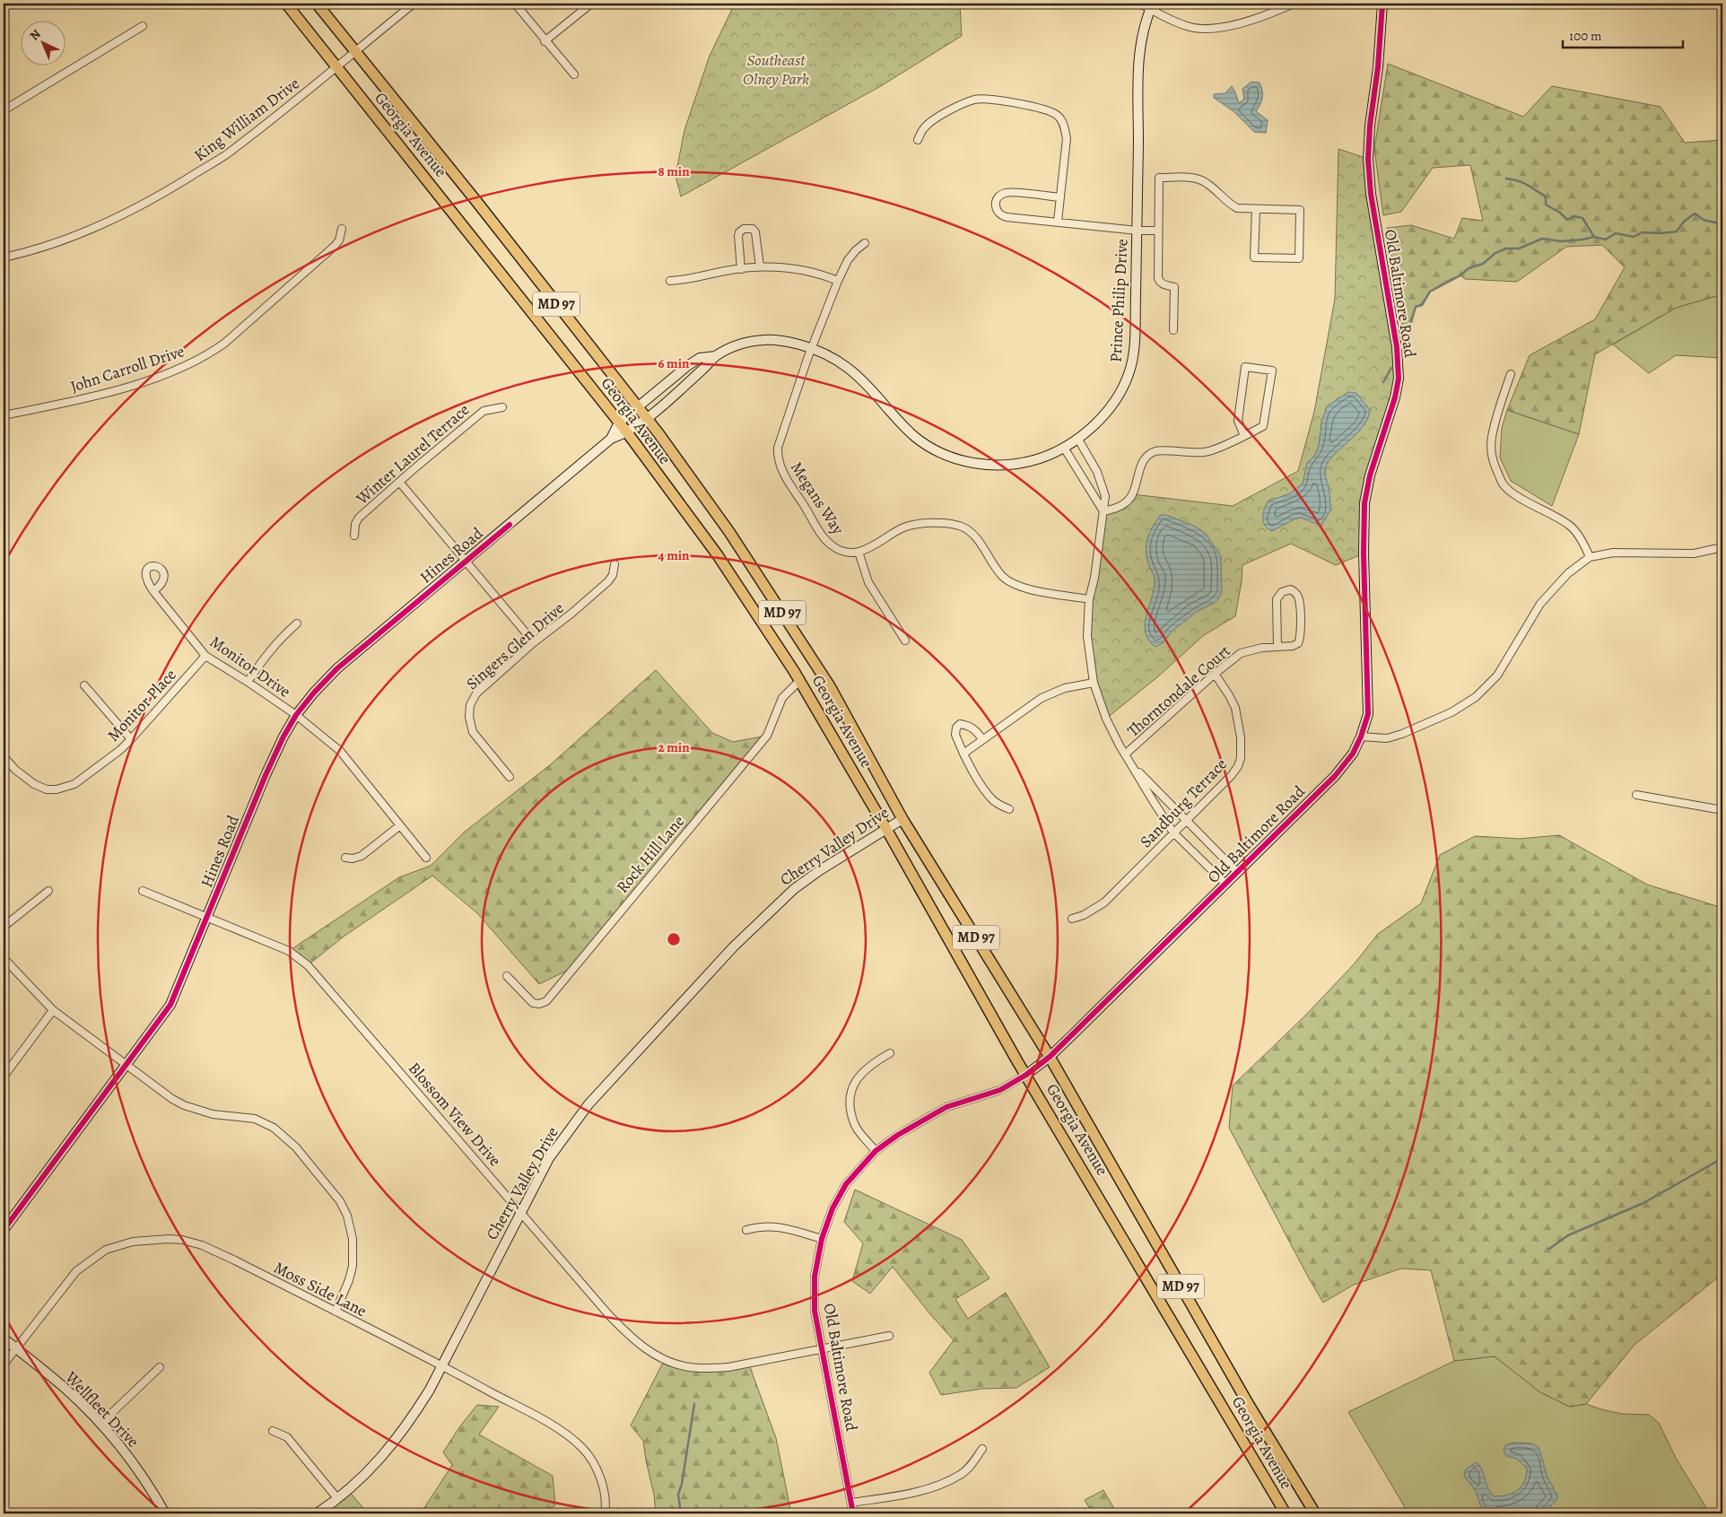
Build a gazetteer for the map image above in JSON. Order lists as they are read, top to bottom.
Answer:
{
  "streets": {
    "main road": ["Georgia Avenue", "MD 97"],
    "street": [
      "King William Drive",
      "Old Baltimore Road",
      "Prince Philip Drive",
      "John Carroll Drive",
      "Winter Laurel Terrace",
      "Megans Way",
      "Hines Road",
      "Singers Glen Drive",
      "Monitor Drive",
      "Thorntondale Court",
      "Monitor Place",
      "Sandburg Terrace",
      "Cherry Valley Drive",
      "Rock Hill Lane",
      "Blossom View Drive",
      "Moss Side Lane",
      "Wellfleet Drive"
    ]
  },
  "crossings": [
    ["King William Drive", "Georgia Avenue"],
    ["Georgia Avenue", "Old Baltimore Road"],
    ["Georgia Avenue", "Prince Philip Drive"],
    ["Georgia Avenue", "Hines Road"],
    ["Georgia Avenue", "Cherry Valley Drive"],
    ["Georgia Avenue", "Rock Hill Lane"],
    ["Old Baltimore Road", "Blossom View Drive"],
    ["Prince Philip Drive", "Megans Way"],
    ["Prince Philip Drive", "Hines Road"],
    ["Hines Road", "Monitor Drive"],
    ["Hines Road", "Blossom View Drive"],
    ["Monitor Drive", "Monitor Place"],
    ["Thorntondale Court", "Sandburg Terrace"],
    ["Cherry Valley Drive", "Blossom View Drive"],
    ["Cherry Valley Drive", "Moss Side Lane"],
    ["Moss Side Lane", "Wellfleet Drive"]
  ],
  "parks": ["Southeast Olney Park"],
  "scale_bar": "100 m",
  "north": "top left",
  "rings": [
    "8 min",
    "6 min",
    "4 min",
    "2 min"
  ]
}
